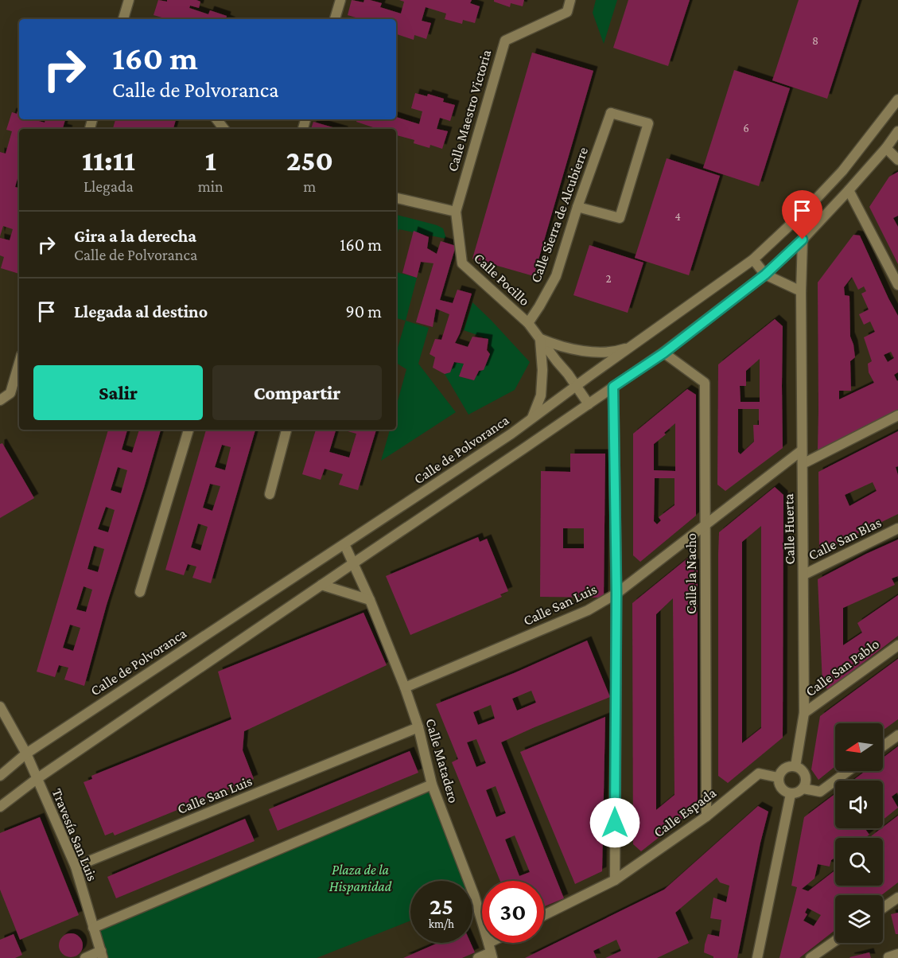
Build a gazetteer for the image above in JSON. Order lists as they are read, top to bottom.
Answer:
{
  "streets": {
    "street": [
      "Calle Maestro Victoria",
      "Calle Sierra de Alcubierre",
      "Calle Pocillo",
      "Calle de Polvoranca",
      "Calle Huerta",
      "Calle San Blas",
      "Calle la Nacho",
      "Calle San Luis",
      "Calle San Pablo",
      "Calle Matadero",
      "Calle Espada",
      "Travesía San Luis"
    ]
  },
  "crossings": [
    ["Calle Maestro Victoria", "Calle Pocillo"],
    ["Calle Sierra de Alcubierre", "Calle Pocillo"],
    ["Calle Pocillo", "Calle de Polvoranca"],
    ["Calle de Polvoranca", "Calle Matadero"],
    ["Calle de Polvoranca", "Travesía San Luis"],
    ["Calle Huerta", "Calle San Blas"],
    ["Calle Huerta", "Calle San Luis"],
    ["Calle Huerta", "Calle San Pablo"],
    ["Calle Huerta", "Calle Espada"],
    ["Calle la Nacho", "Calle San Luis"],
    ["Calle la Nacho", "Calle Espada"],
    ["Calle San Luis", "Calle Matadero"],
    ["Calle San Luis", "Travesía San Luis"]
  ],
  "parks": ["Plaza de la Hispanidad"],
  "house_numbers": [
    "8",
    "6",
    "4",
    "2"
  ],
  "north": "left",
  "page": {
    "turn": ["160 m", "Calle de Polvoranca"],
    "eta": [
      "11:11",
      "Llegada",
      "1",
      "min",
      "250",
      "m"
    ],
    "list": [
      {
        "name": "Gira a la derecha",
        "note": "Calle de Polvoranca",
        "value": "160 m"
      },
      {
        "name": "Llegada al destino",
        "value": "90 m"
      }
    ],
    "buttons": ["Salir", "Compartir"],
    "speed": "25 km/h",
    "limit": "30"
  }
}
